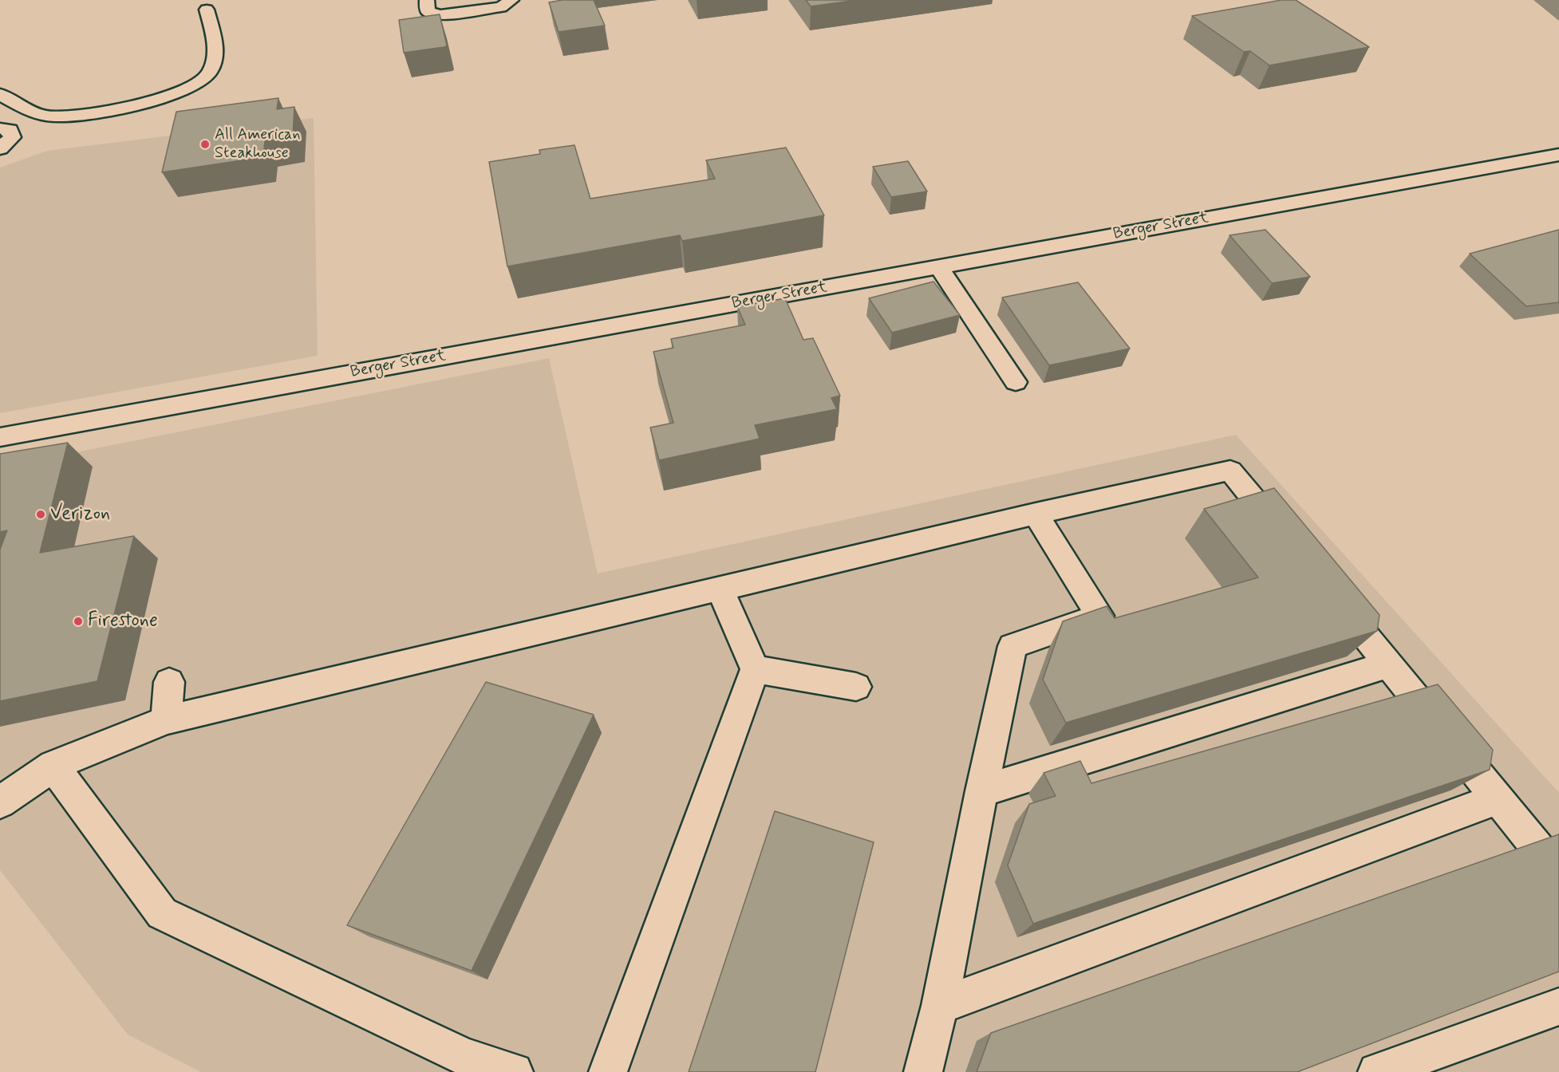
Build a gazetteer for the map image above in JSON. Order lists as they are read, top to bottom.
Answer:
{
  "streets": {
    "street": ["Berger Street"]
  },
  "places": ["All American Steakhouse", "Verizon", "Firestone"]
}
